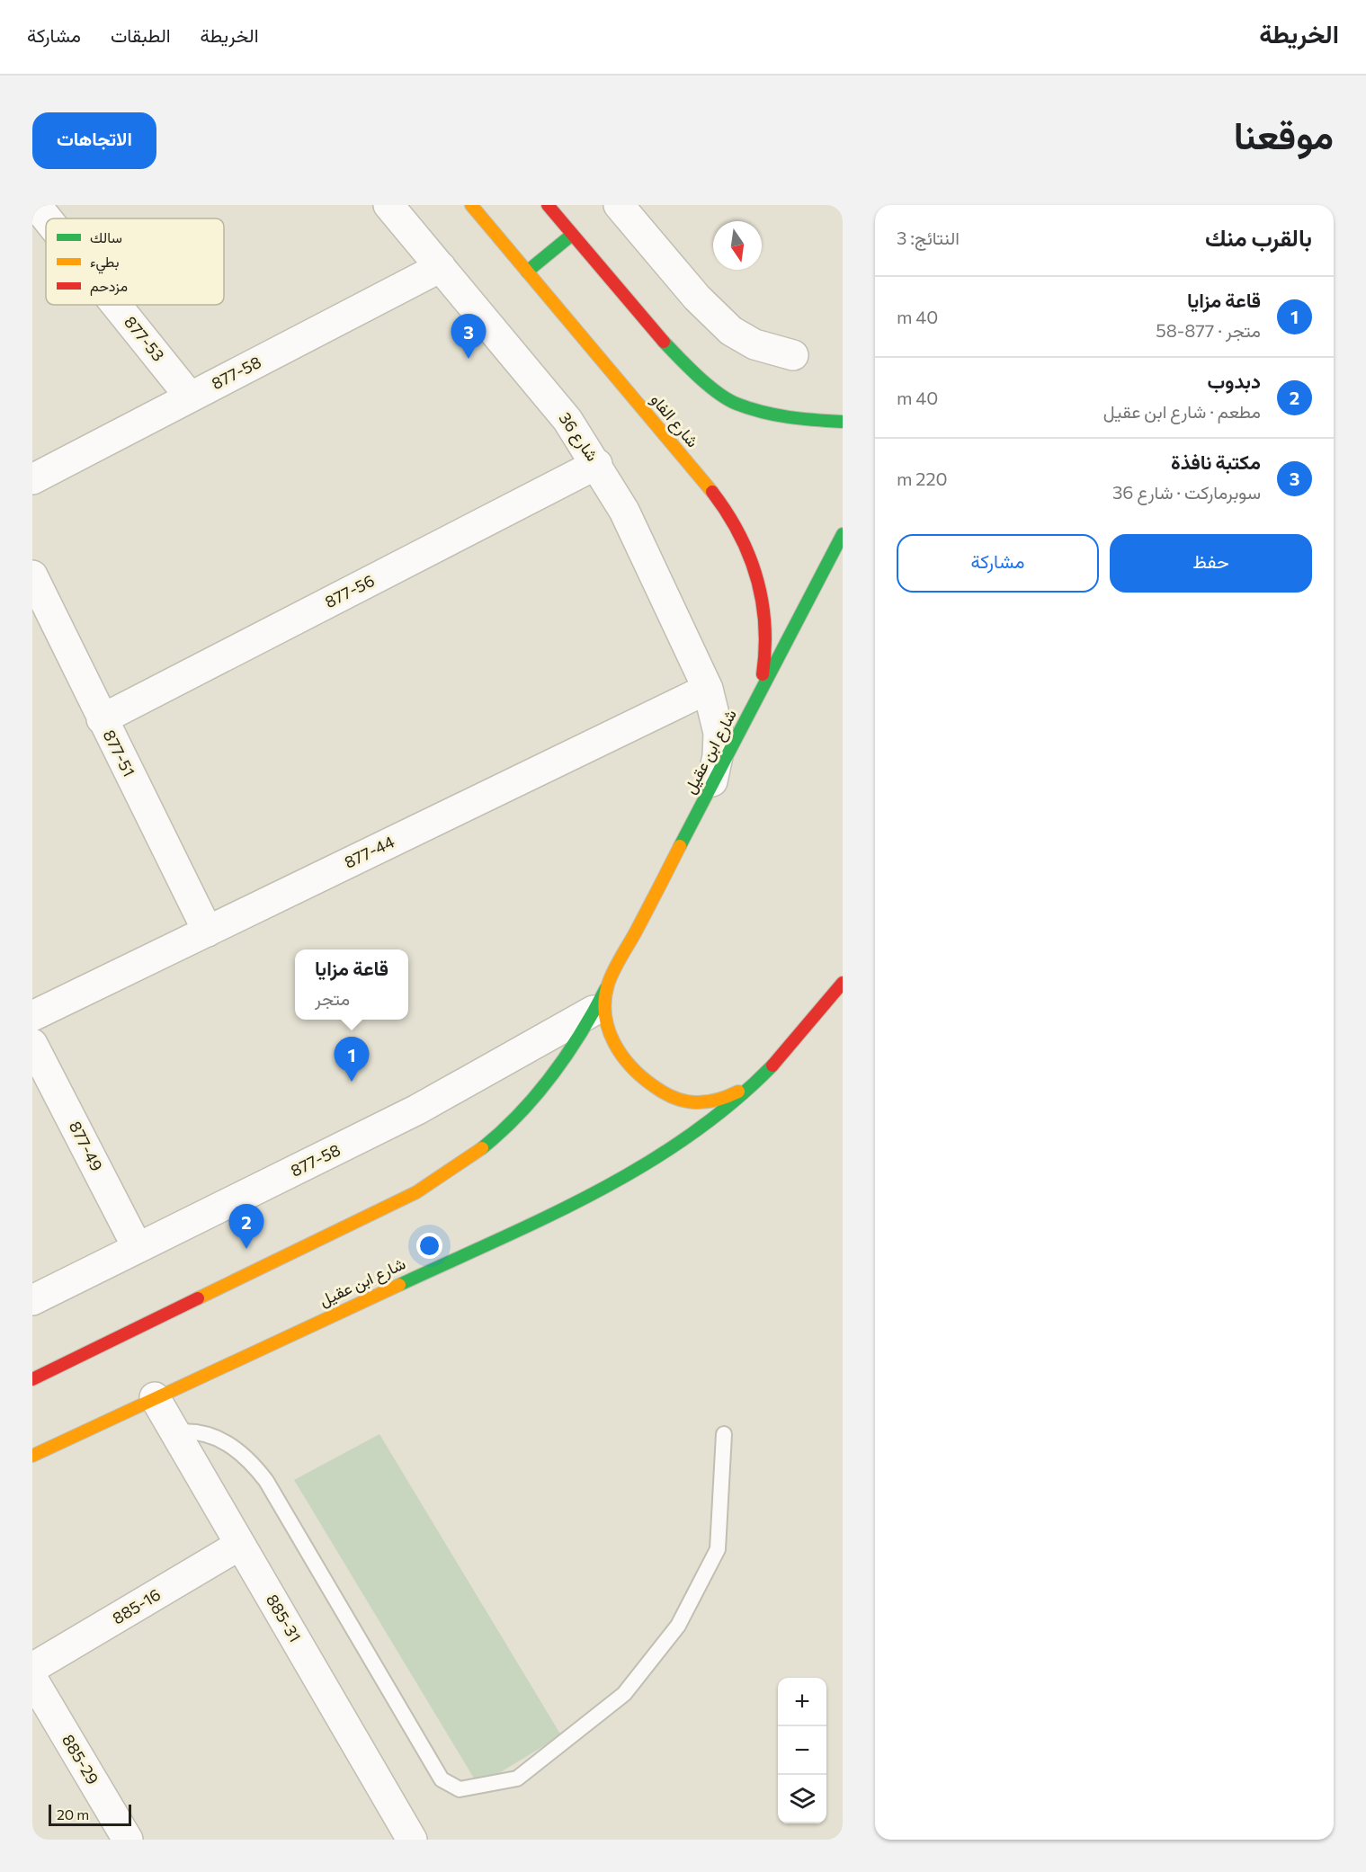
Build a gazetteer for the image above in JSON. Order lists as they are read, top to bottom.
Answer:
{
  "streets": {
    "main road": ["شارع الفاو", "شارع ابن عقيل"],
    "street": [
      "877-53",
      "877-58",
      "شارع 36",
      "877-56",
      "877-51",
      "877-44",
      "877-49",
      "885-16",
      "885-31",
      "885-29"
    ]
  },
  "crossings": [
    ["877-53", "877-58"],
    ["877-58", "شارع 36"],
    ["877-58", "شارع ابن عقيل"],
    ["877-58", "877-49"],
    ["شارع الفاو", "شارع ابن عقيل"],
    ["شارع 36", "877-56"],
    ["شارع 36", "شارع ابن عقيل"],
    ["شارع 36", "877-44"],
    ["877-56", "877-51"],
    ["شارع ابن عقيل", "885-31"],
    ["877-51", "877-44"],
    ["885-16", "885-31"]
  ],
  "legend": ["سالك", "بطيء", "مزدحم"],
  "scale_bar": "20 m",
  "north": "bottom",
  "page": {
    "header": "الخريطة",
    "nav": ["الخريطة", "الطبقات", "مشاركة"],
    "title": "موقعنا",
    "buttons": [
      "الاتجاهات",
      ["حفظ", "مشاركة"]
    ],
    "heading": ["بالقرب منك", "النتائج: 3"],
    "list": [
      {
        "mark": "1",
        "name": "قاعة مزايا",
        "note": "متجر · 877-58",
        "value": "40 m"
      },
      {
        "mark": "2",
        "name": "دبدوب",
        "note": "مطعم · شارع ابن عقيل",
        "value": "40 m"
      },
      {
        "mark": "3",
        "name": "مكتبة نافذة",
        "note": "سوبرماركت · شارع 36",
        "value": "220 m"
      }
    ],
    "pins": ["3", "1", "2"],
    "popup": ["قاعة مزايا", "متجر"],
    "map_buttons": ["+", "−"],
    "scale": "20 m"
  }
}
